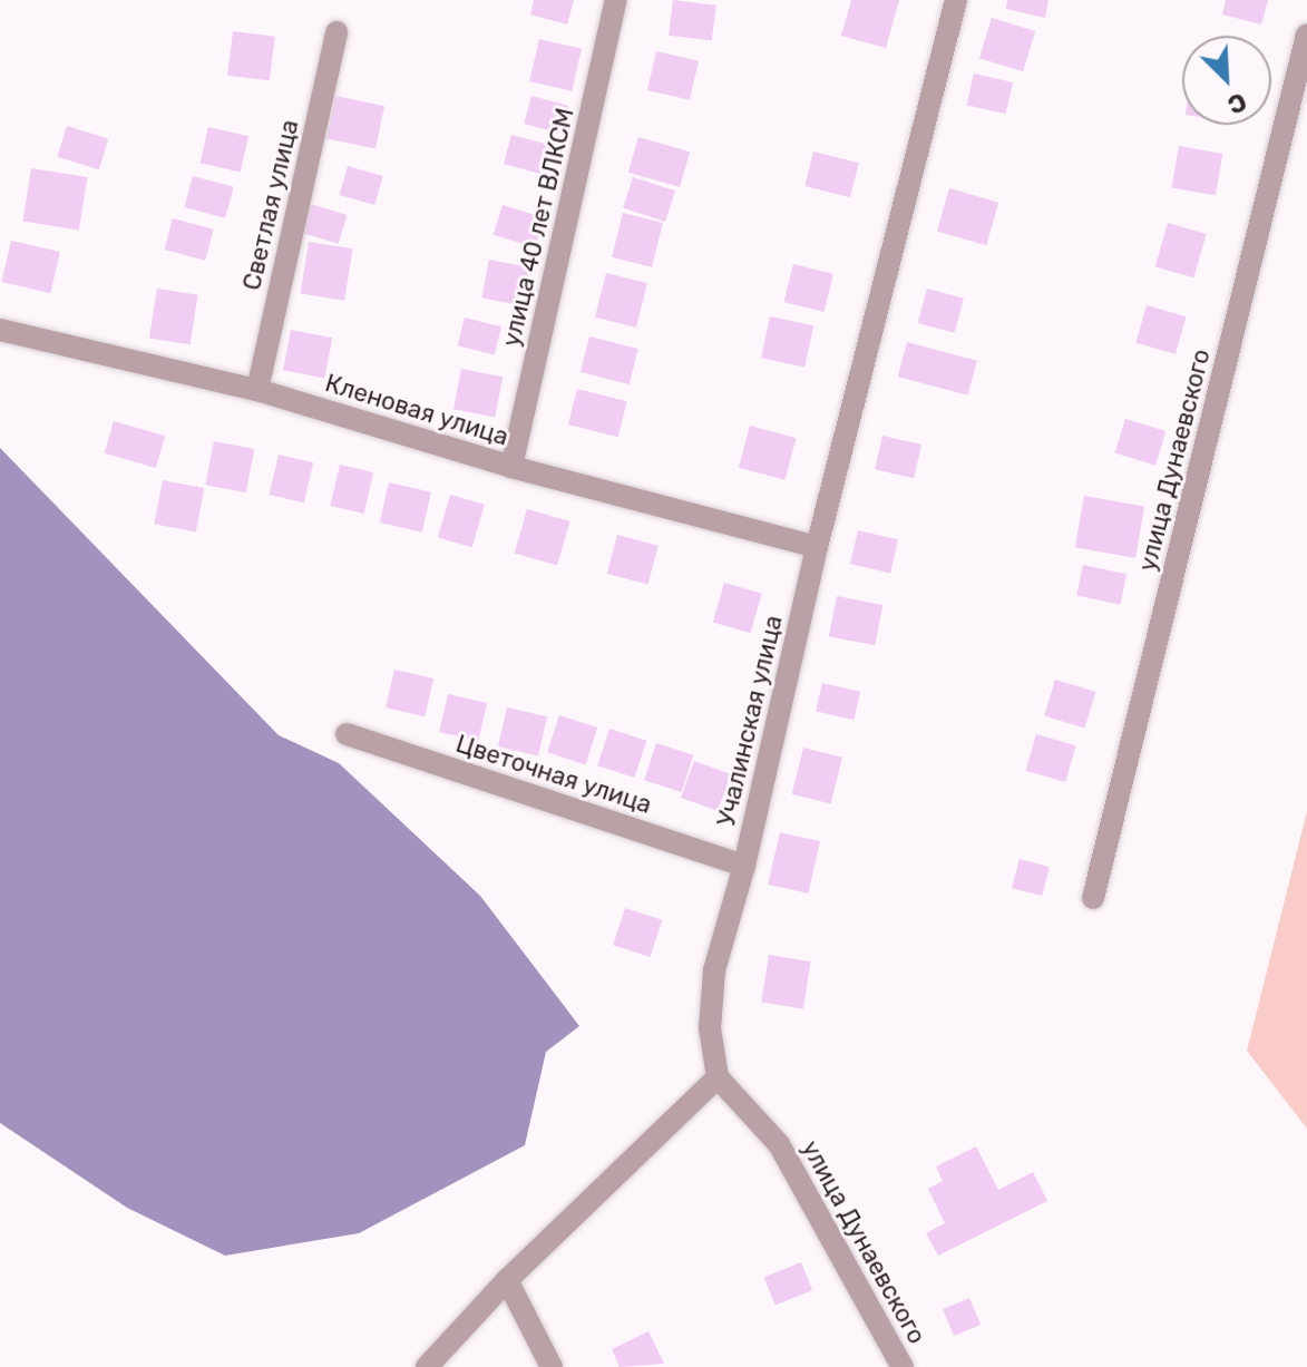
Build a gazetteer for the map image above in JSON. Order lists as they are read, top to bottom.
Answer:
{
  "streets": {
    "street": [
      "Светлая улица",
      "улица 40 лет ВЛКСМ",
      "Кленовая улица",
      "улица Дунаевского",
      "Учалинская улица",
      "Цветочная улица"
    ]
  },
  "crossings": [
    ["Светлая улица", "Кленовая улица"],
    ["улица 40 лет ВЛКСМ", "Кленовая улица"],
    ["Кленовая улица", "Учалинская улица"],
    ["улица Дунаевского", "Учалинская улица"],
    ["Учалинская улица", "Цветочная улица"]
  ],
  "north": "bottom right"
}
